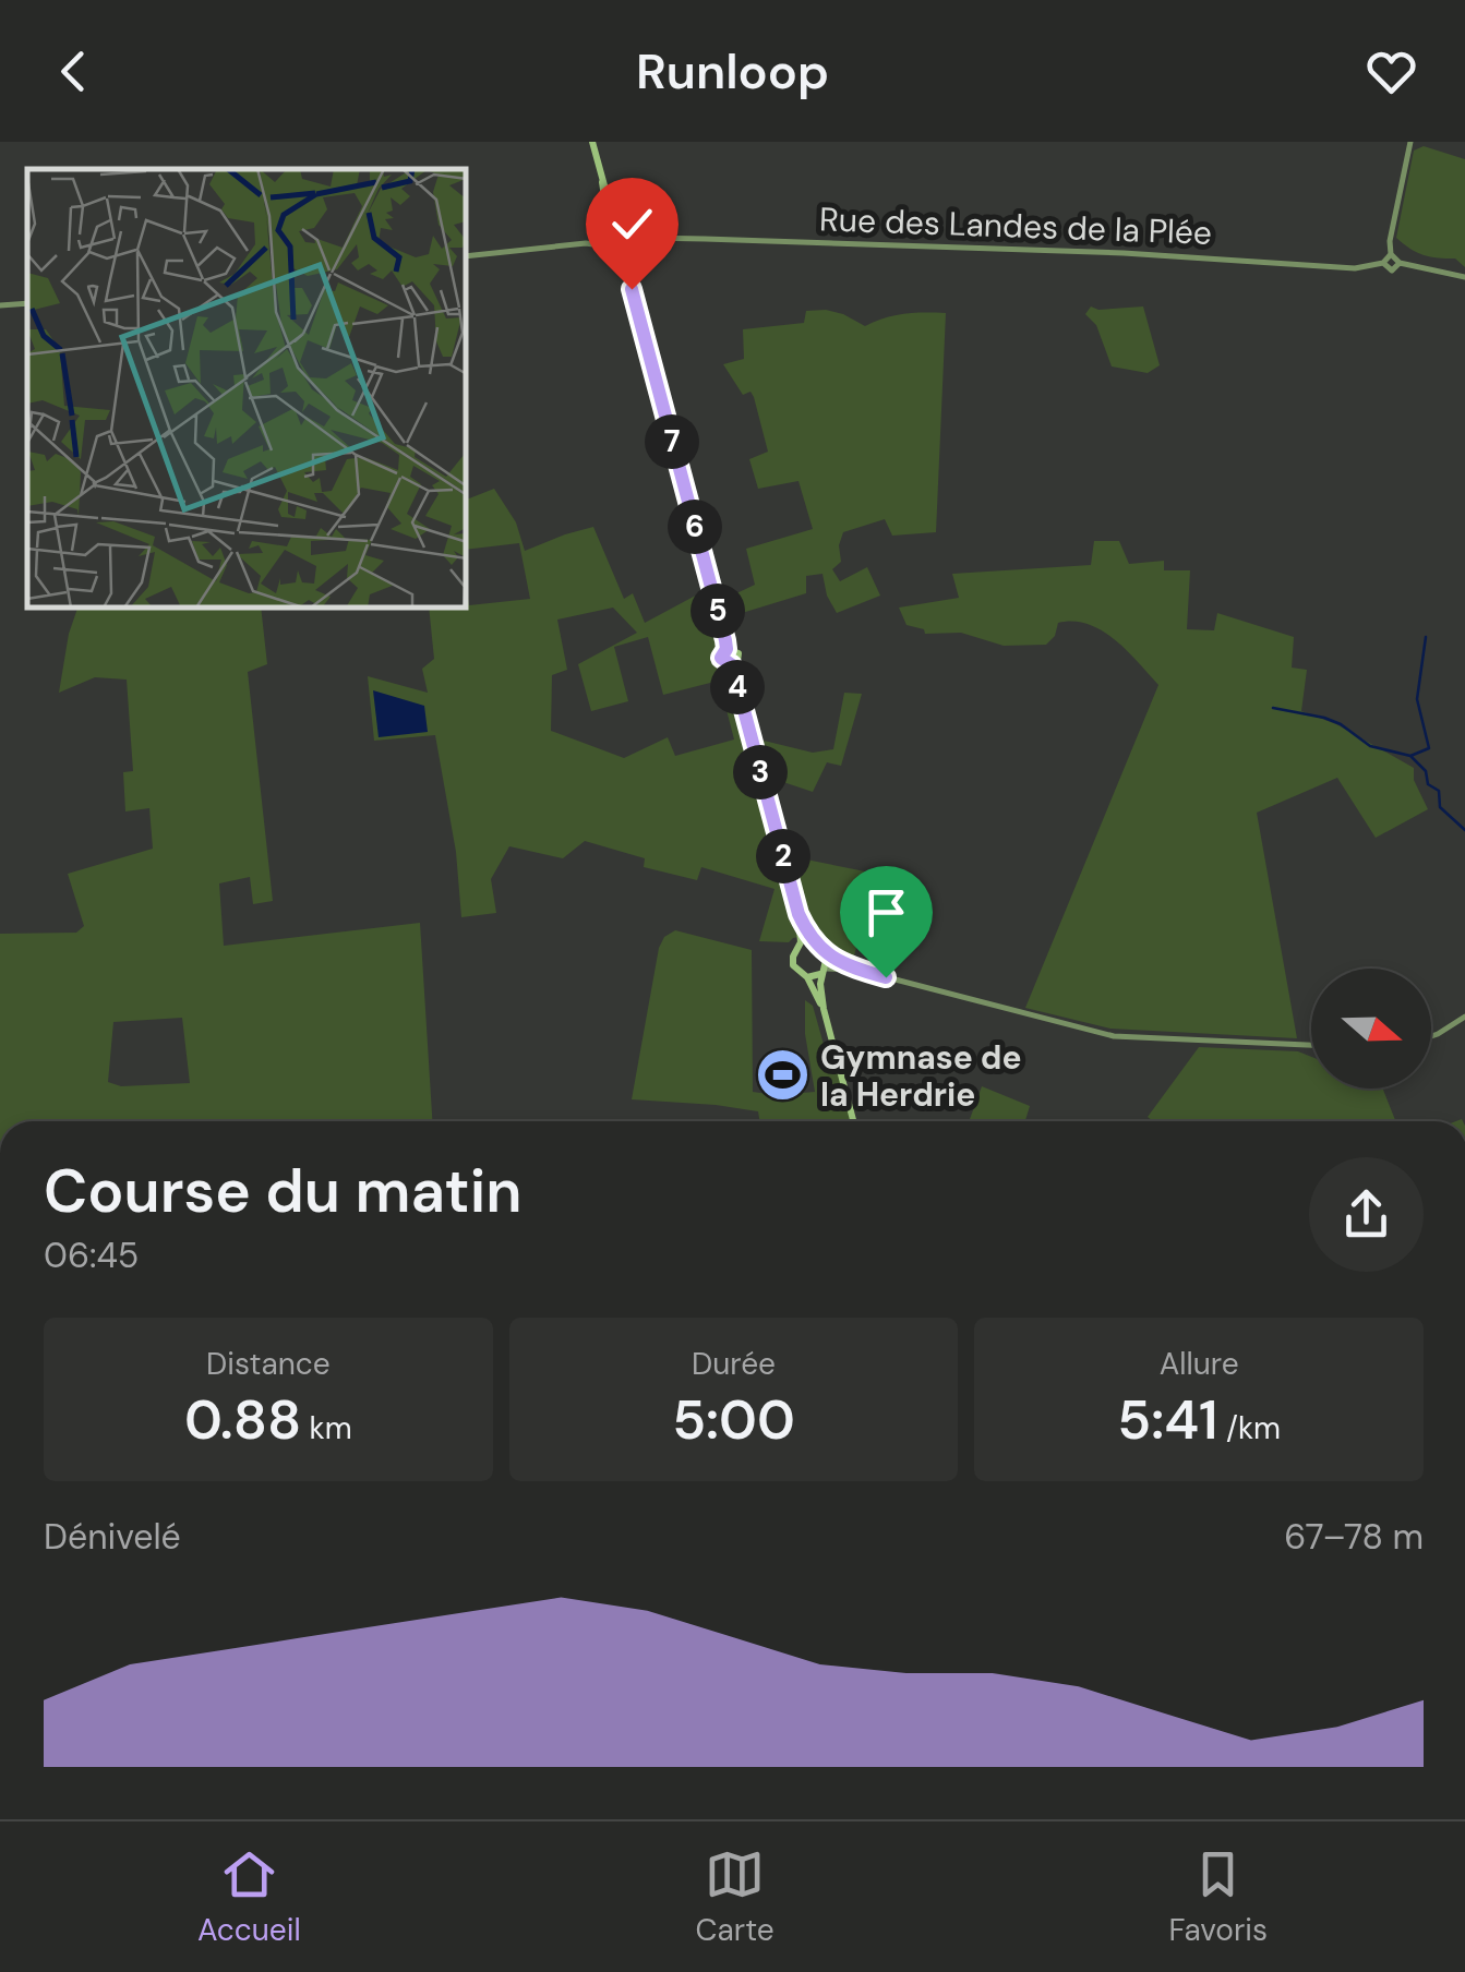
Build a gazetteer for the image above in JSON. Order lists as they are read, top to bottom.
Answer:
{
  "streets": {
    "street": ["Rue des Landes de la Plée"]
  },
  "places": {
    "sports": ["Gymnase de la Herdrie"]
  },
  "north": "right",
  "page": {
    "header": "Runloop",
    "pins": [
      "7",
      "6",
      "5",
      "4",
      "3",
      "2"
    ],
    "heading": ["Course du matin", "06:45"],
    "stats": [
      ["Distance", "0.88 km"],
      ["Durée", "5:00"],
      ["Allure", "5:41 /km"]
    ],
    "chart": ["Dénivelé", "67–78 m"],
    "tabs": ["Accueil", "Carte", "Favoris"]
  }
}
